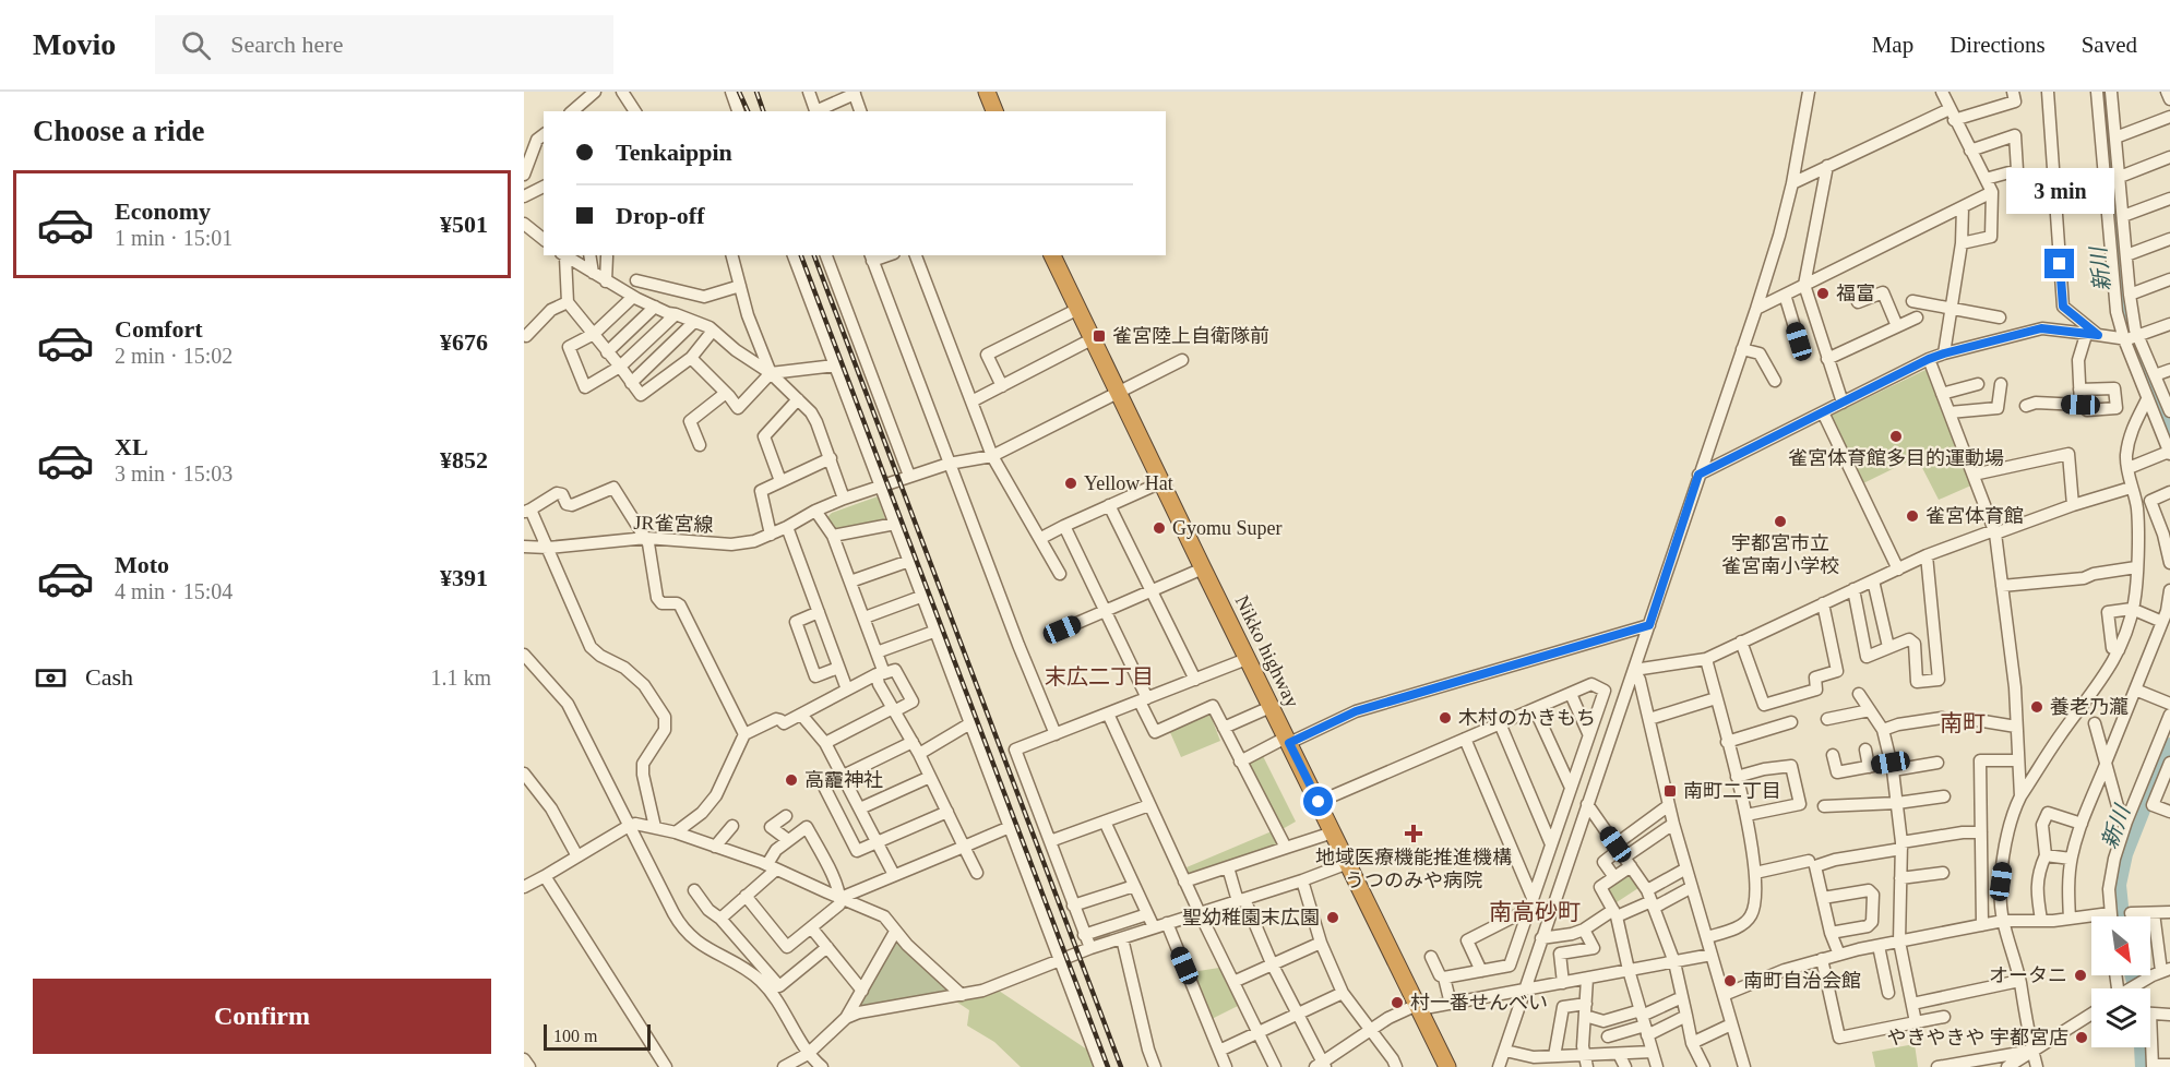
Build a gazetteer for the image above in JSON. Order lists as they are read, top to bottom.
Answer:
{
  "streets": {
    "highway": ["Nikko highway"],
    "street": ["JR雀宮線"]
  },
  "crossings": [
    ["JR雀宮線", "Nikko highway"]
  ],
  "districts": ["末広二丁目", "南町", "南高砂町"],
  "water": ["新川"],
  "places": {
    "other": [
      "福富",
      "雀宮体育館多目的運動場",
      "Yellow Hat",
      "雀宮体育館",
      "宇都宮市立 雀宮南小学校",
      "Gyomu Super",
      "養老乃瀧",
      "木村のかきもち",
      "高靇神社",
      "聖幼稚園末広園",
      "オータニ",
      "南町自治会館",
      "村一番せんべい",
      "やきやきや 宇都宮店"
    ],
    "transit": ["雀宮陸上自衛隊前", "南町二丁目"],
    "health": ["地域医療機能推進機構 うつのみや病院"]
  },
  "scale_bar": "100 m",
  "north": "bottom right",
  "page": {
    "header": "Movio",
    "search": "Search here",
    "nav": ["Map", "Directions", "Saved"],
    "heading": "Choose a ride",
    "banner": ["Tenkaippin", "Drop-off"],
    "bubble": "3 min",
    "list": [
      {
        "name": "Economy",
        "note": "1 min · 15:01",
        "value": "¥501"
      },
      {
        "name": "Comfort",
        "note": "2 min · 15:02",
        "value": "¥676"
      },
      {
        "name": "XL",
        "note": "3 min · 15:03",
        "value": "¥852"
      },
      {
        "name": "Moto",
        "note": "4 min · 15:04",
        "value": "¥391"
      }
    ],
    "pay": ["Cash", "1.1 km"],
    "buttons": "Confirm",
    "scale": "100 m"
  }
}
